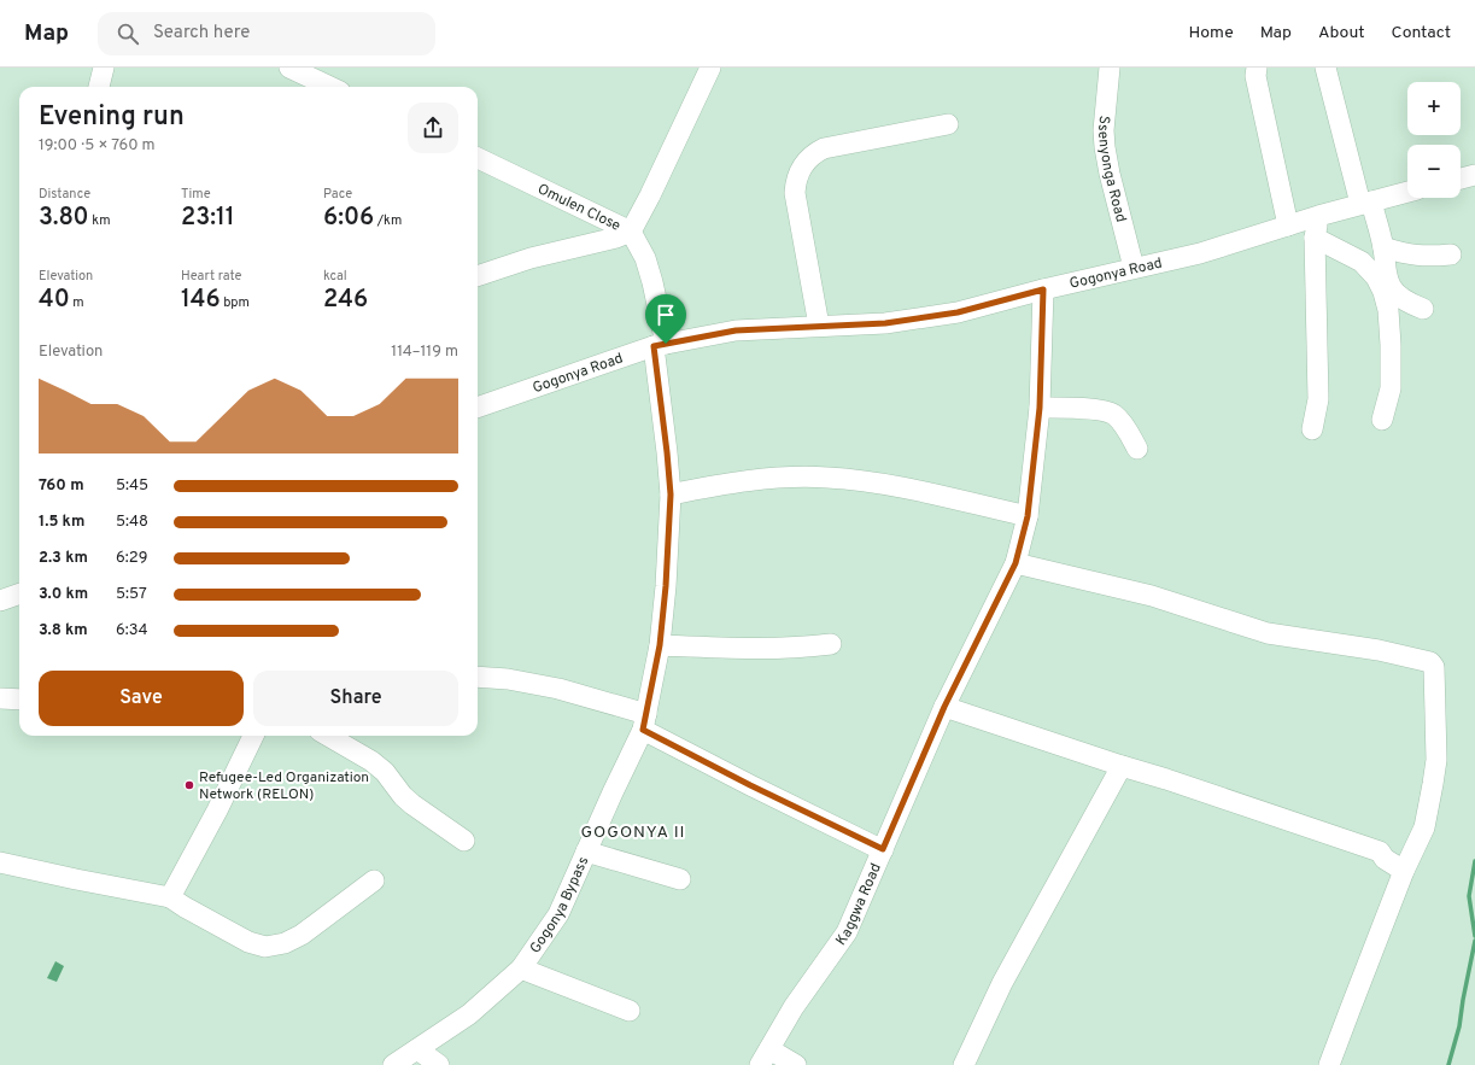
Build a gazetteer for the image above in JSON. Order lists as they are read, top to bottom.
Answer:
{
  "streets": {
    "street": [
      "Ssenyonga Road",
      "Omulen Close",
      "Gogonya Road",
      "Kaggwa Road",
      "Gogonya Bypass"
    ]
  },
  "crossings": [
    ["Ssenyonga Road", "Gogonya Road"],
    ["Omulen Close", "Gogonya Road"],
    ["Omulen Close", "Gogonya Bypass"],
    ["Gogonya Road", "Kaggwa Road"],
    ["Gogonya Road", "Gogonya Bypass"]
  ],
  "districts": ["GOGONYA II"],
  "places": ["Refugee-Led Organization Network (RELON)"],
  "page": {
    "header": "Map",
    "search": "Search here",
    "nav": [
      "Home",
      "Map",
      "About",
      "Contact"
    ],
    "map_buttons": ["+", "−"],
    "heading": ["Evening run", "19:00 · 5 × 760 m"],
    "stats": [
      ["Distance", "3.80 km"],
      ["Time", "23:11"],
      ["Pace", "6:06 /km"],
      ["Elevation", "40 m"],
      ["Heart rate", "146 bpm"],
      ["kcal", "246"]
    ],
    "chart": ["Elevation", "114–119 m"],
    "list": [
      {
        "name": "760 m",
        "note": "5:45"
      },
      {
        "name": "1.5 km",
        "note": "5:48"
      },
      {
        "name": "2.3 km",
        "note": "6:29"
      },
      {
        "name": "3.0 km",
        "note": "5:57"
      },
      {
        "name": "3.8 km",
        "note": "6:34"
      }
    ],
    "buttons": ["Save", "Share"]
  }
}
